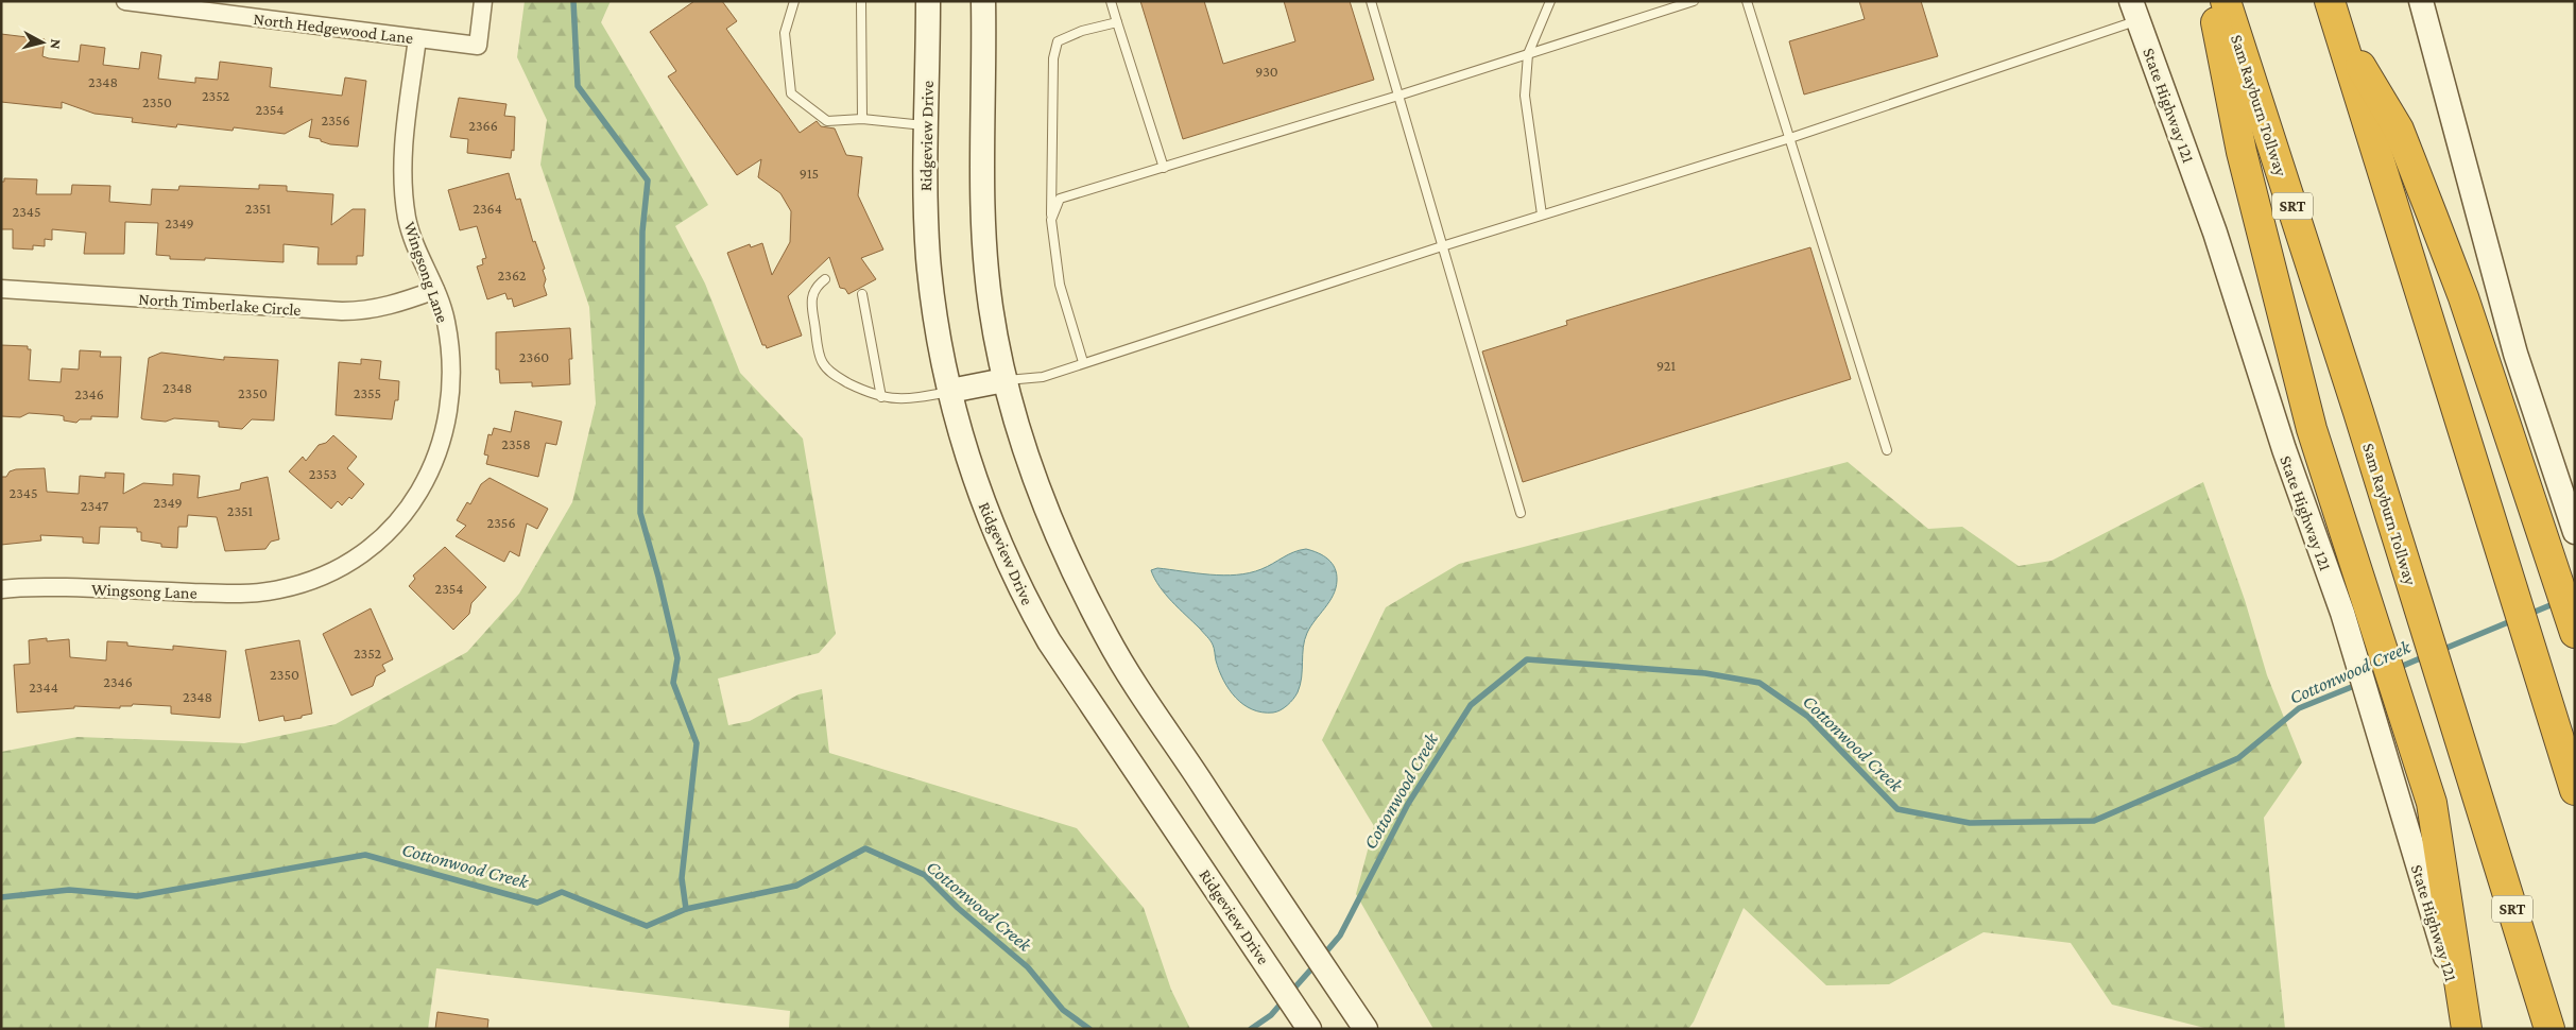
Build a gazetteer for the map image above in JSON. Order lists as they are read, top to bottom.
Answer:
{
  "streets": {
    "highway": ["Sam Rayburn Tollway", "SRT"],
    "main road": ["State Highway 121", "Ridgeview Drive"],
    "street": ["North Hedgewood Lane", "Wingsong Lane", "North Timberlake Circle"]
  },
  "crossings": [
    ["North Hedgewood Lane", "Wingsong Lane"],
    ["Wingsong Lane", "North Timberlake Circle"]
  ],
  "water": ["Cottonwood Creek"],
  "house_numbers": [
    "930",
    "2348",
    "2352",
    "2350",
    "2354",
    "2356",
    "2366",
    "915",
    "2351",
    "2364",
    "2345",
    "2349",
    "2362",
    "2360",
    "921",
    "2348",
    "2350",
    "2355",
    "2346",
    "2358",
    "2353",
    "2345",
    "2349",
    "2347",
    "2351",
    "2356",
    "2354",
    "2352",
    "2350",
    "2346",
    "2344",
    "2348"
  ],
  "north": "right"
}
